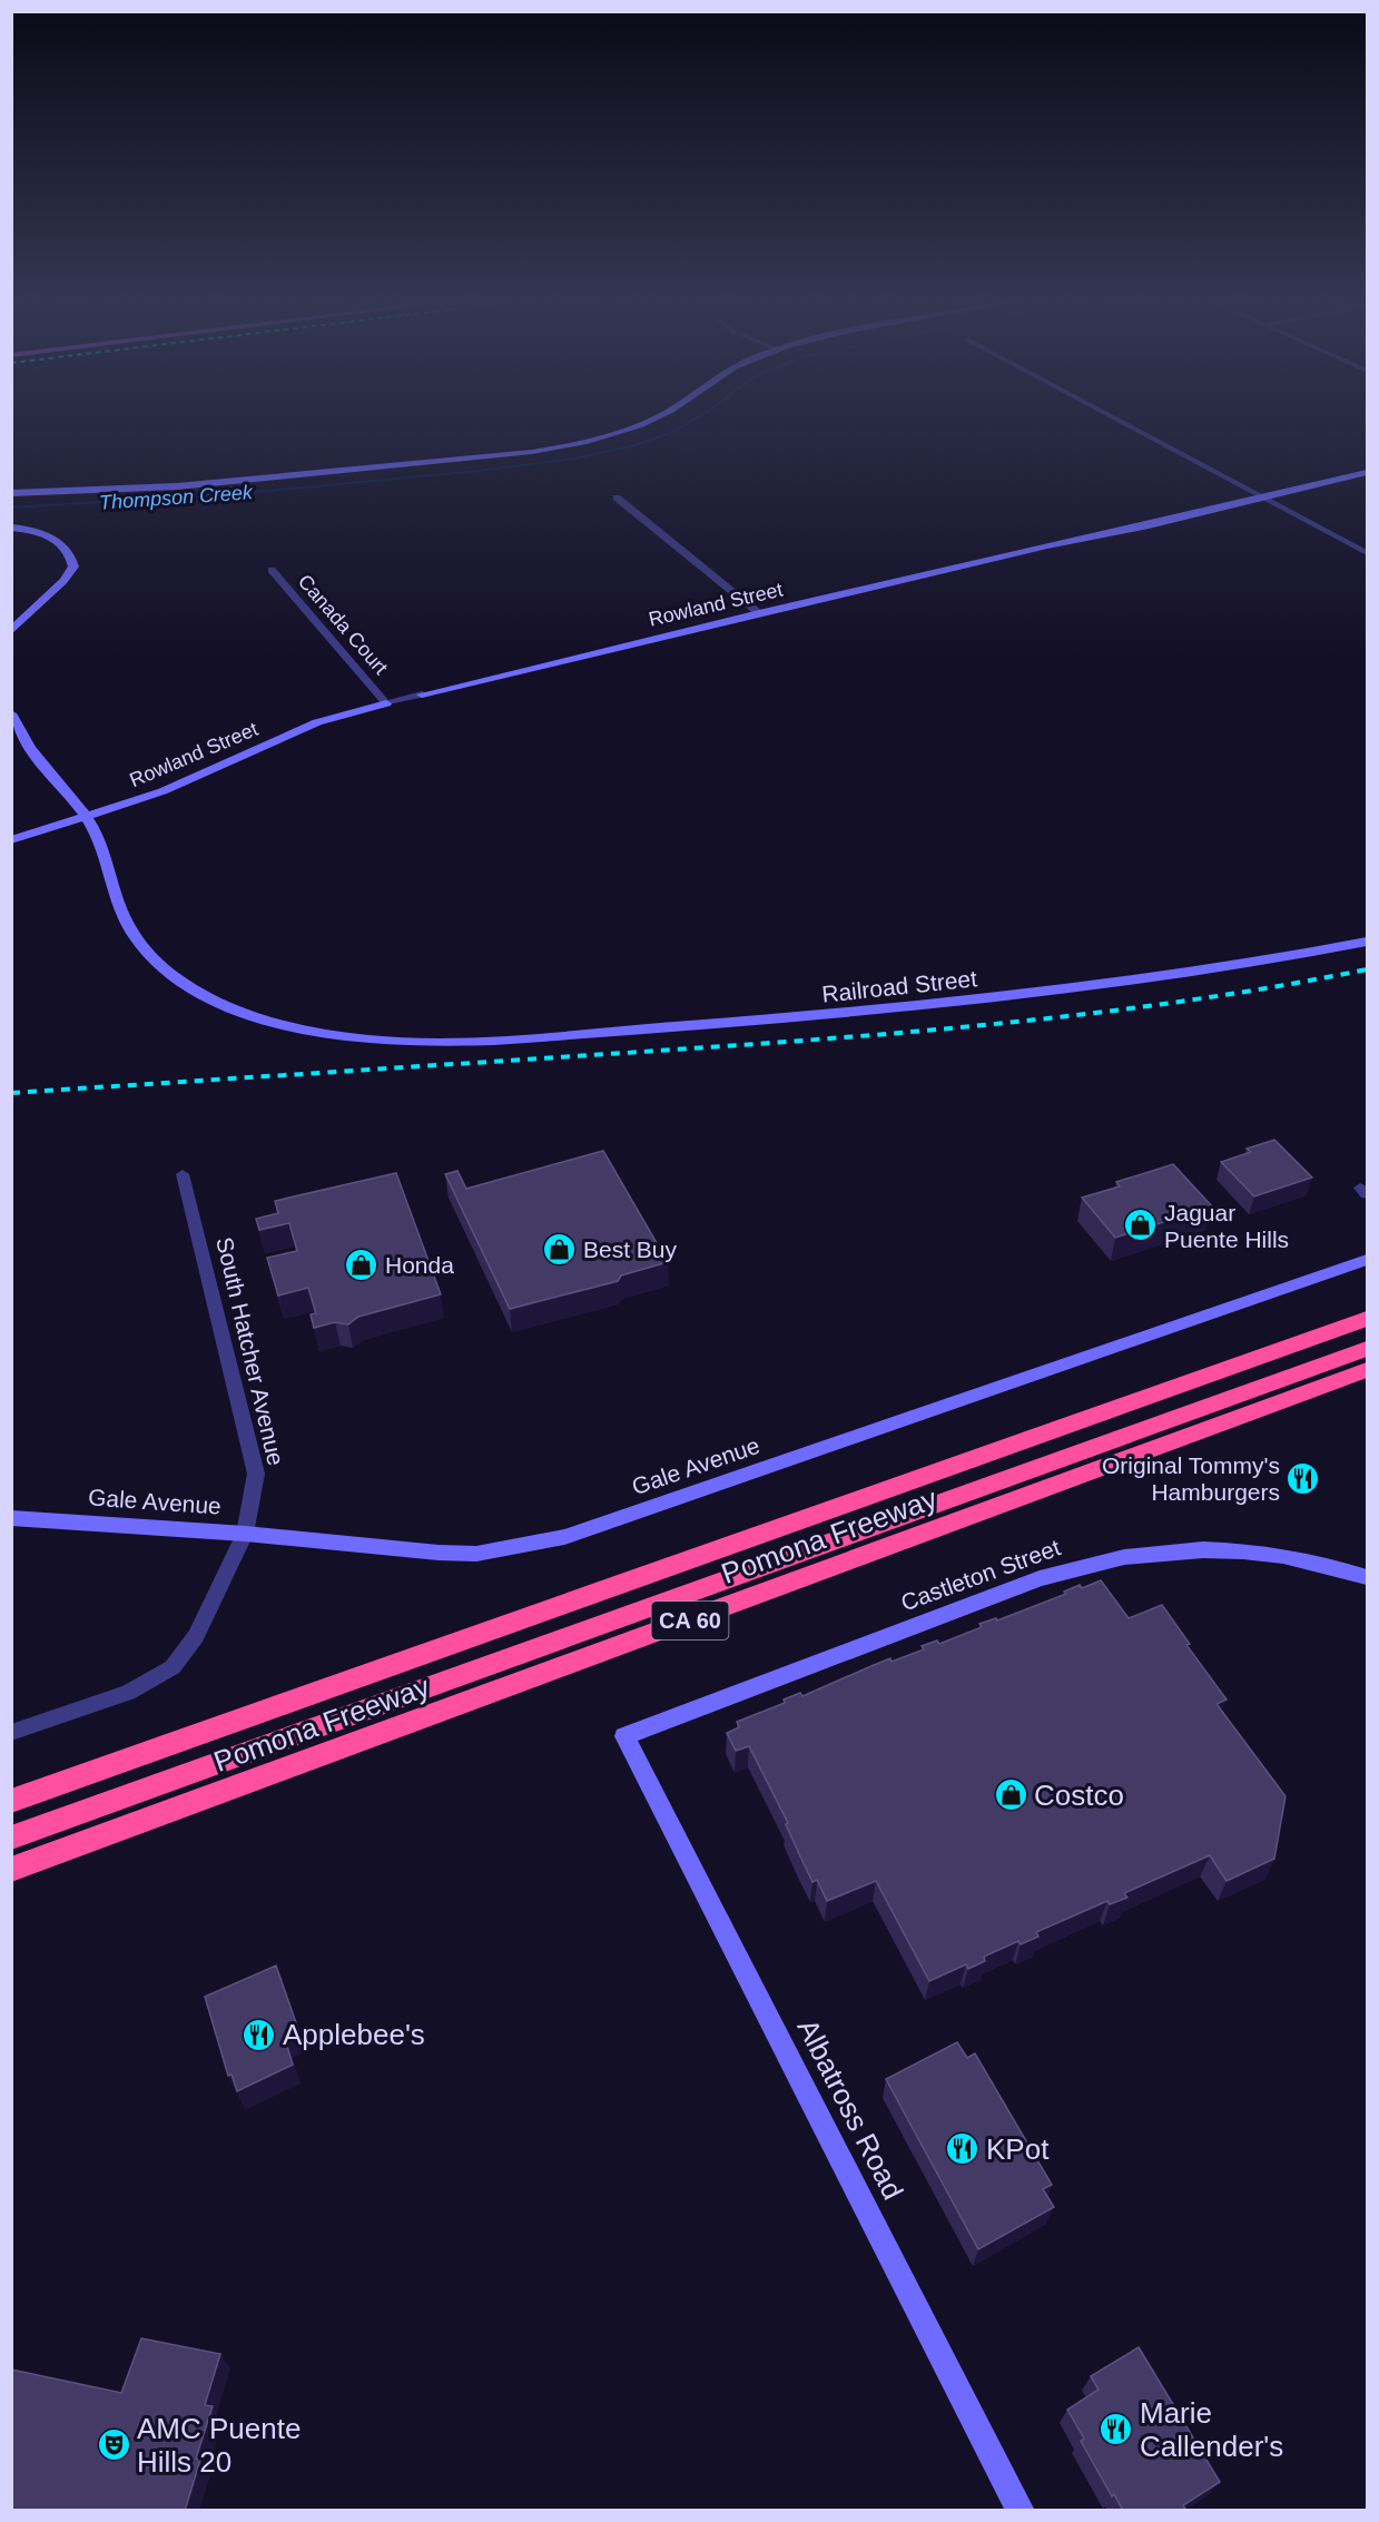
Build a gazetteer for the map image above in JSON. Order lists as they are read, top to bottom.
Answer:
{
  "streets": {
    "highway": ["Pomona Freeway", "CA 60"],
    "street": [
      "Rowland Street",
      "Canada Court",
      "Railroad Street",
      "South Hatcher Avenue",
      "Gale Avenue",
      "Castleton Street",
      "Albatross Road"
    ]
  },
  "crossings": [
    ["Rowland Street", "Canada Court"],
    ["Rowland Street", "Railroad Street"],
    ["South Hatcher Avenue", "Gale Avenue"],
    ["Castleton Street", "Albatross Road"]
  ],
  "water": ["Thompson Creek"],
  "places": {
    "shop": [
      "Jaguar Puente Hills",
      "Best Buy",
      "Honda",
      "Costco"
    ],
    "restaurant": [
      "Original Tommy's Hamburgers",
      "Applebee's",
      "KPot",
      "Marie Callender's"
    ],
    "theatre": ["AMC Puente Hills 20"]
  }
}
